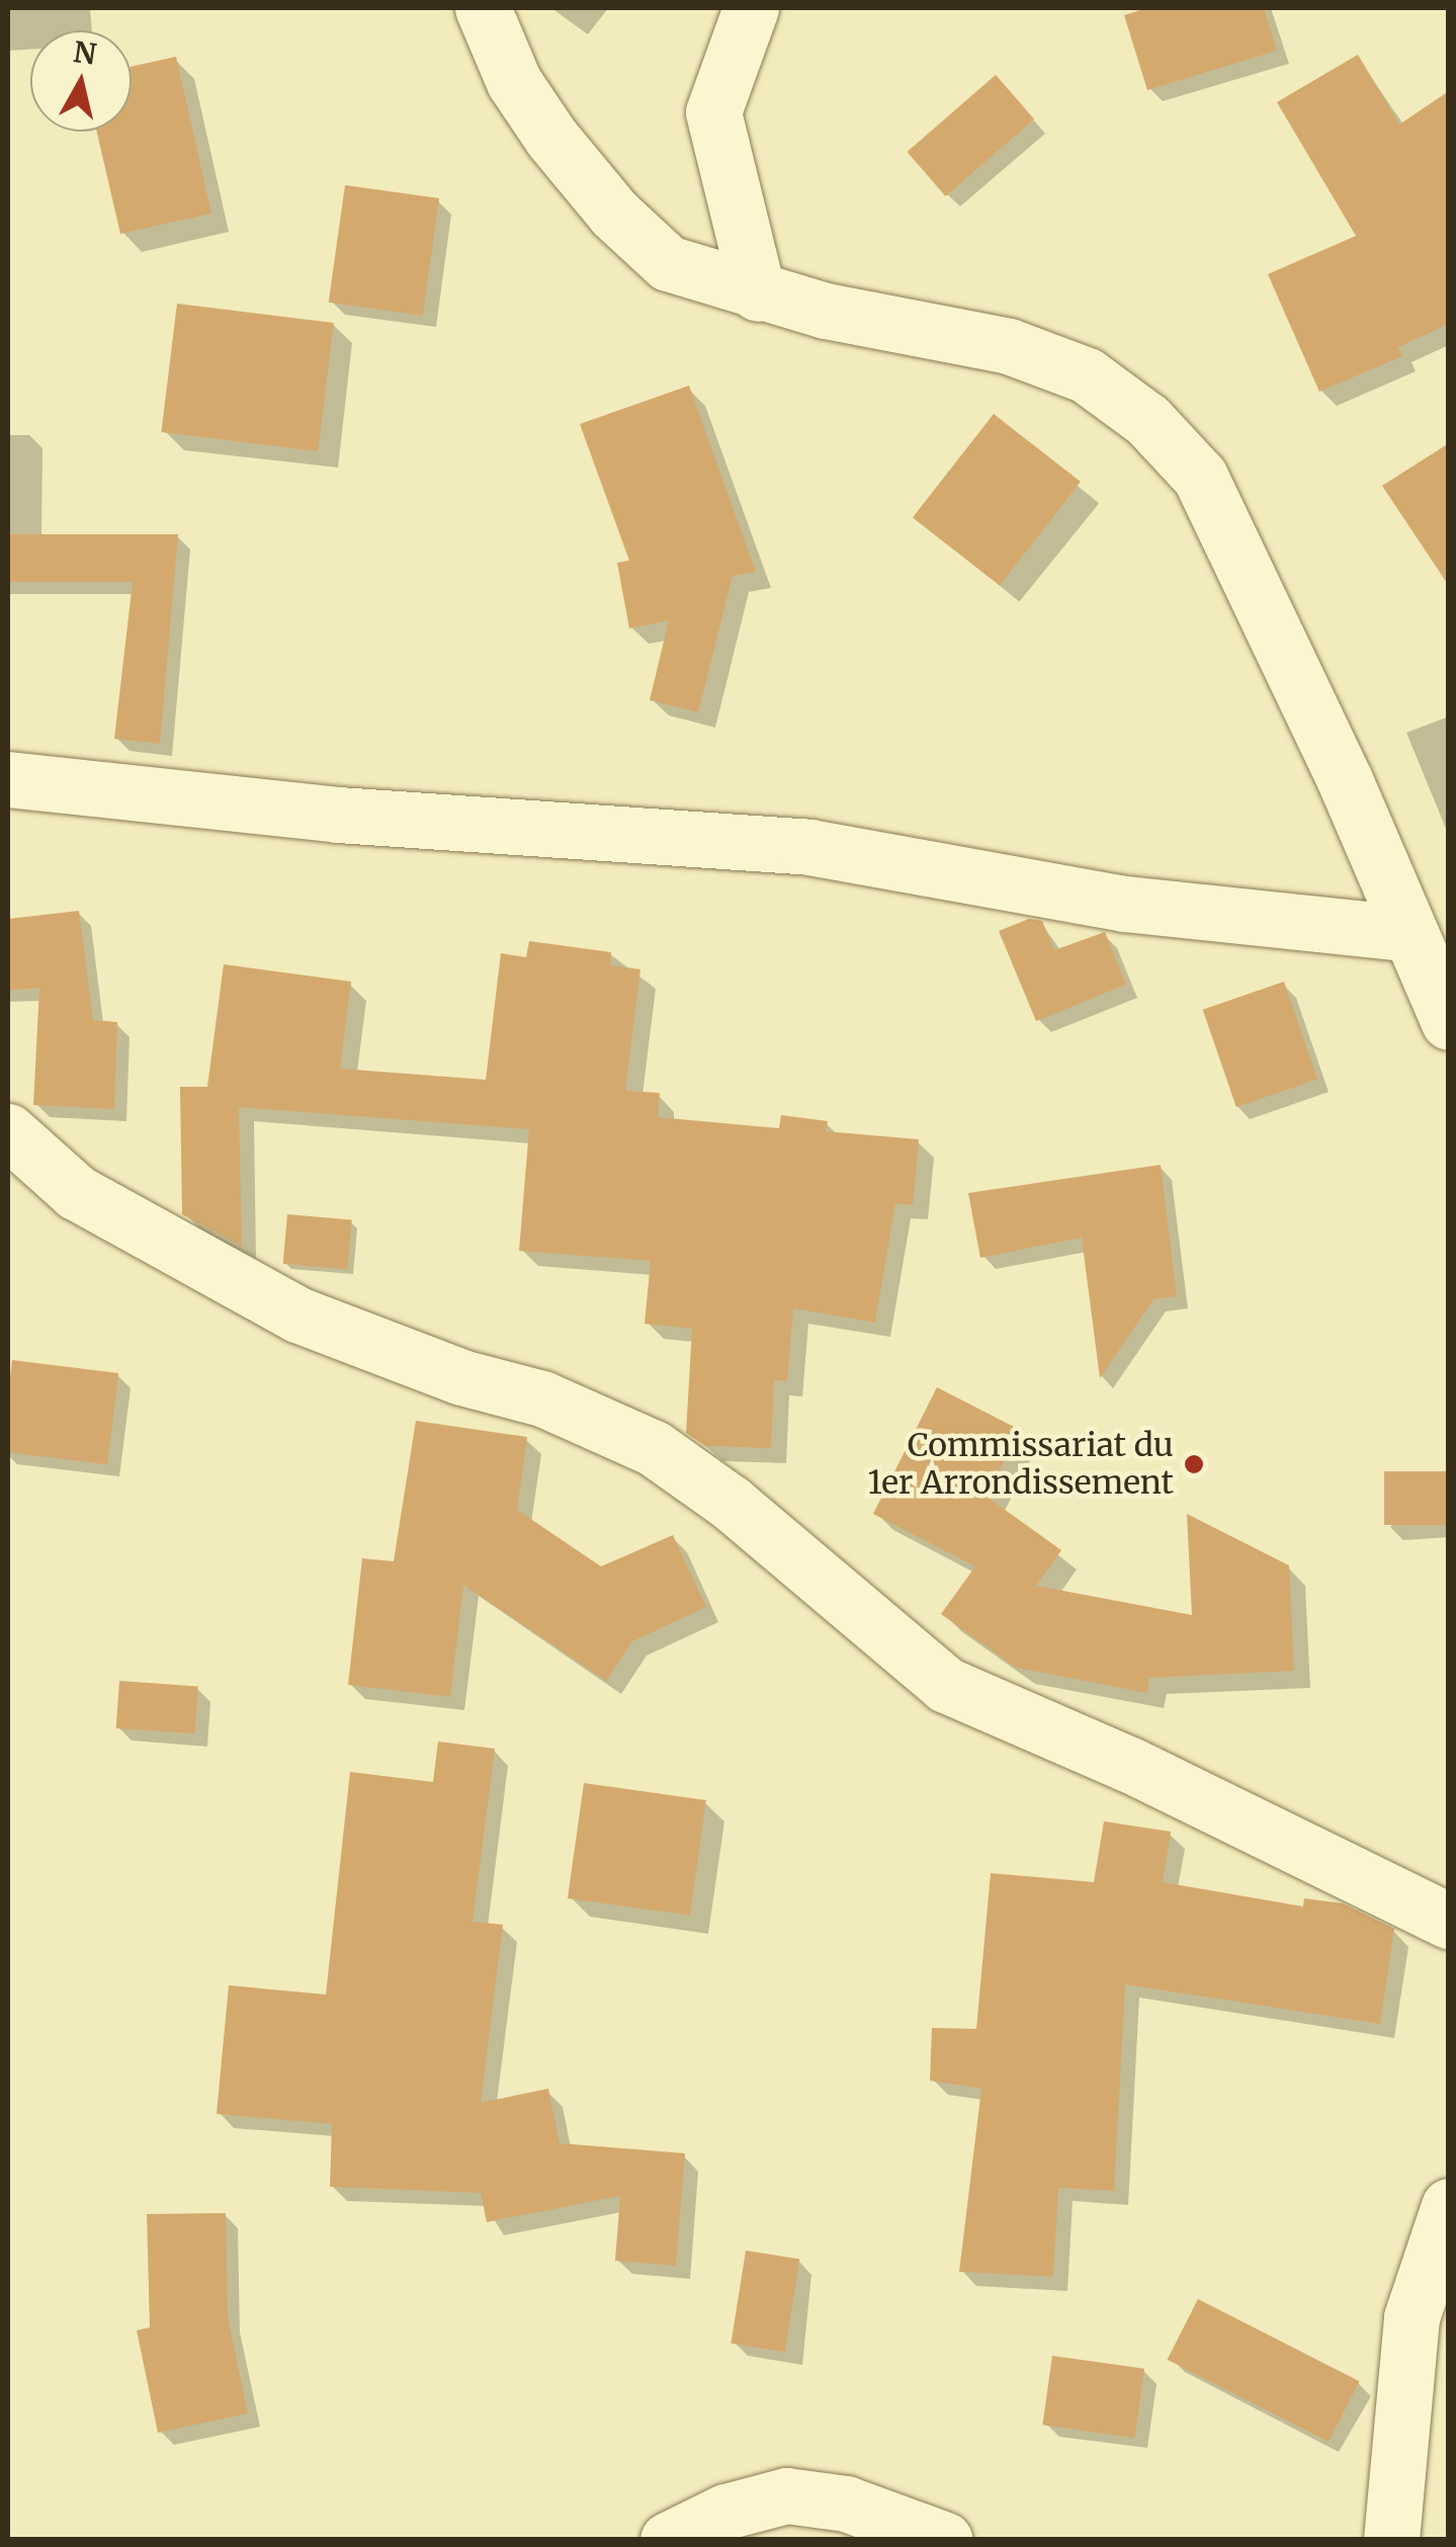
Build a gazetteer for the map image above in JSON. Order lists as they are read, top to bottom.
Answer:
{
  "places": ["Commissariat du 1er Arrondissement"],
  "north": "top"
}
